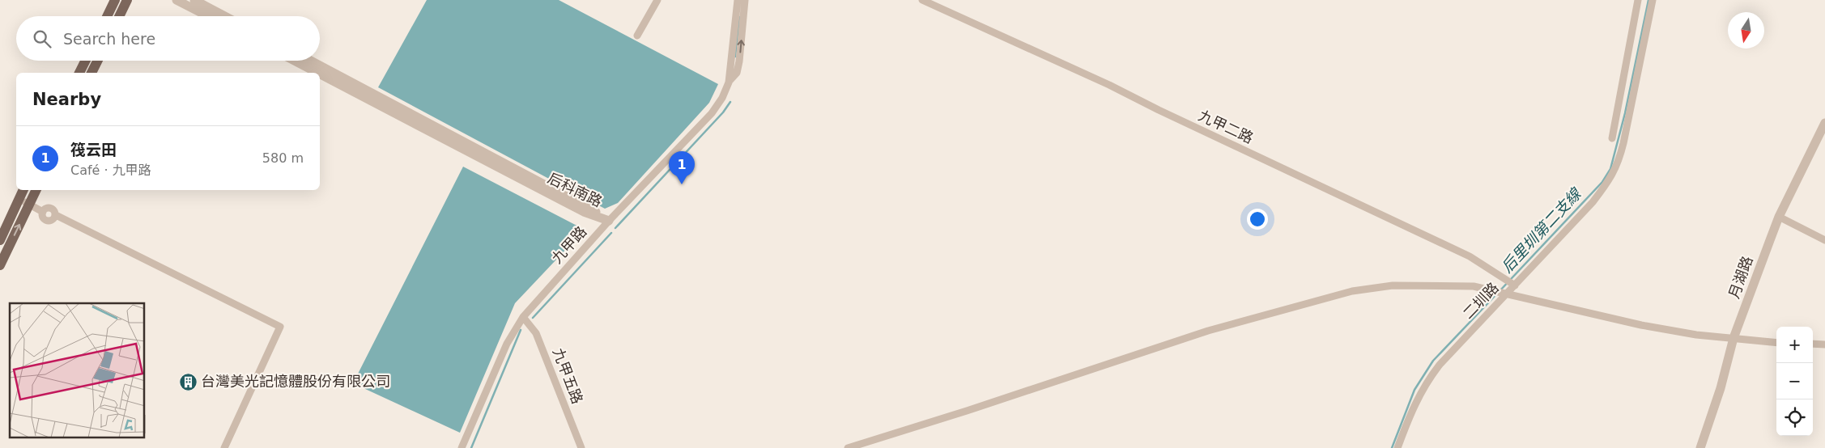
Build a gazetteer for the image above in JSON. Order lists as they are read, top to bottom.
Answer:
{
  "streets": {
    "street": [
      "九甲二路",
      "后科南路",
      "九甲路",
      "月湖路",
      "二圳路",
      "九甲五路"
    ]
  },
  "crossings": [
    ["九甲二路", "二圳路"],
    ["后科南路", "九甲路"],
    ["九甲路", "九甲五路"]
  ],
  "water": ["后里圳第二支線"],
  "places": {
    "building": ["台灣美光記憶體股份有限公司"]
  },
  "north": "bottom",
  "page": {
    "search": "Search here",
    "heading": "Nearby",
    "list": [
      {
        "mark": "1",
        "name": "筏云田",
        "note": "Café · 九甲路",
        "value": "580 m"
      }
    ],
    "pins": "1",
    "map_buttons": ["+", "−"]
  }
}
